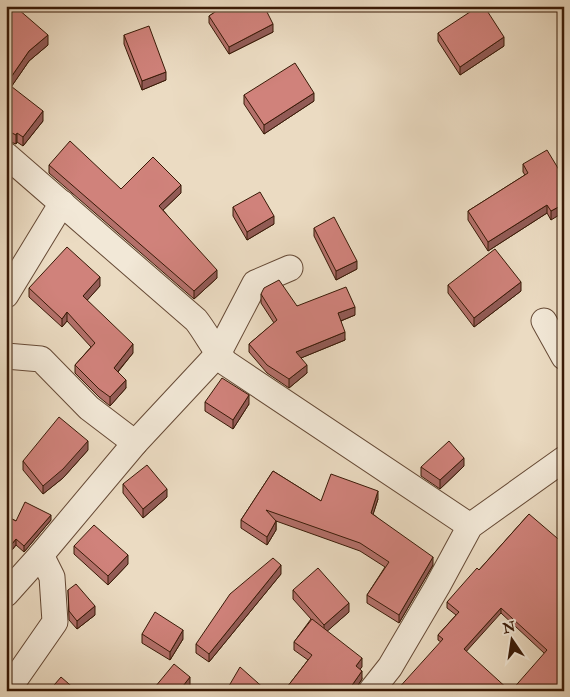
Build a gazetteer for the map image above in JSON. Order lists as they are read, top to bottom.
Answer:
{
  "north": "top"
}
